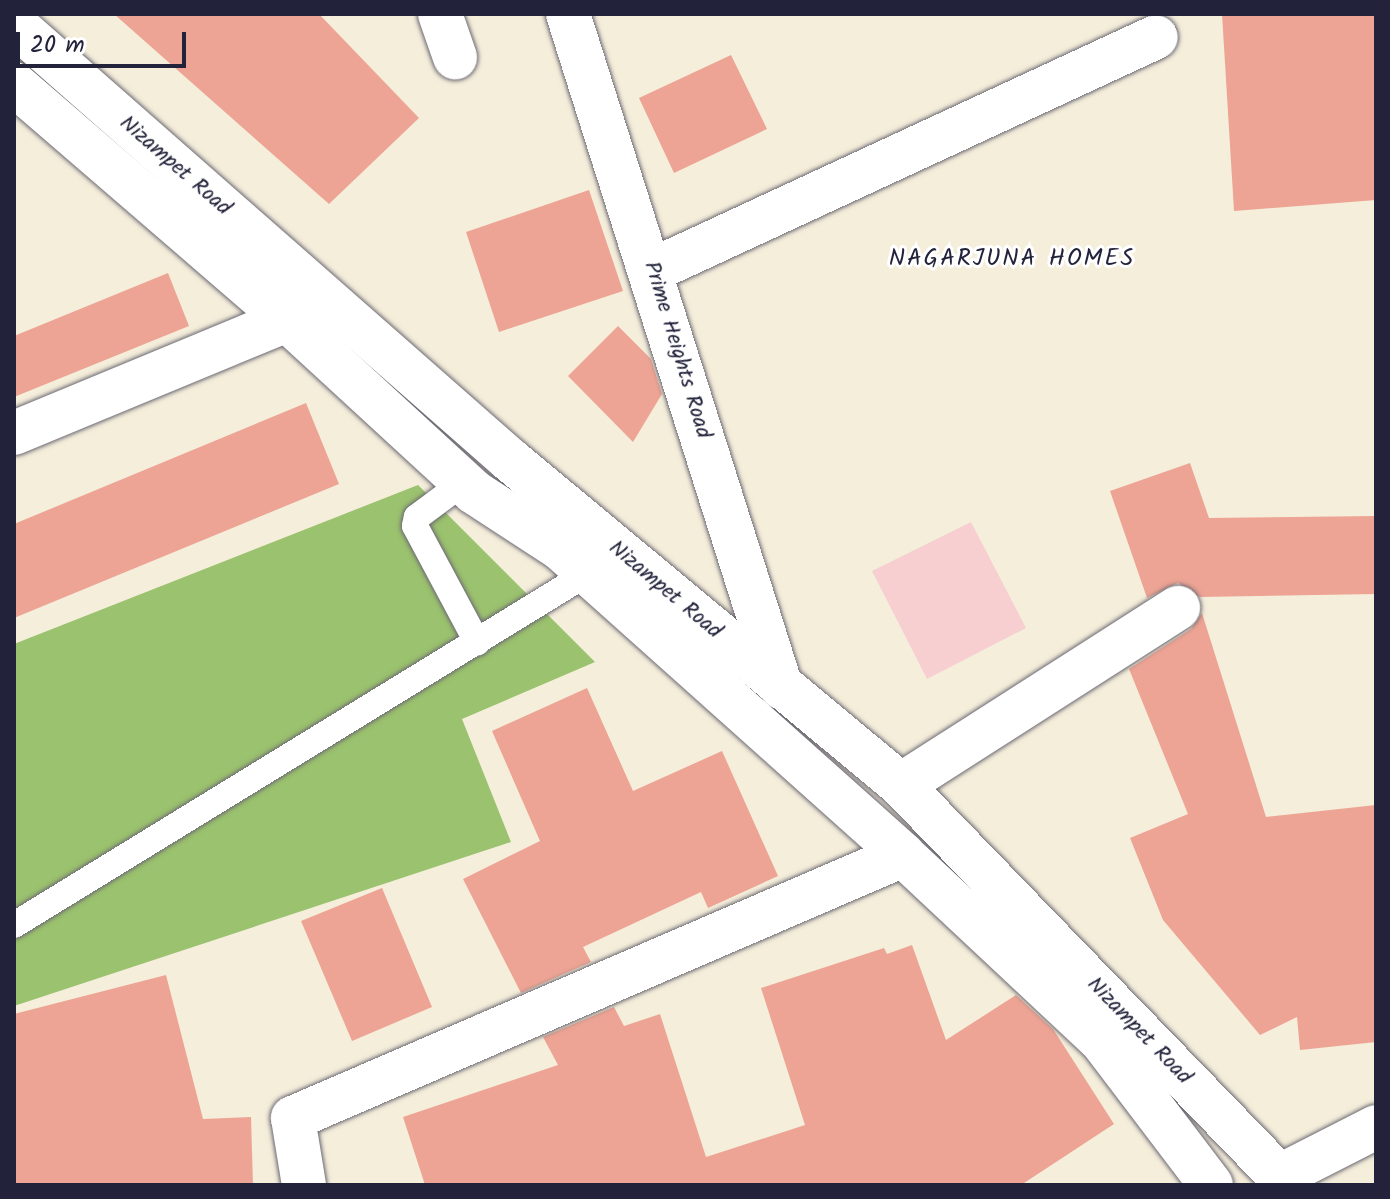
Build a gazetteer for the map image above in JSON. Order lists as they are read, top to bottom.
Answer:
{
  "streets": {
    "main road": ["Nizampet Road", "Prime Heights Road"]
  },
  "crossings": [
    ["Nizampet Road", "Prime Heights Road"]
  ],
  "districts": ["NAGARJUNA HOMES"],
  "scale_bar": "20 m"
}
